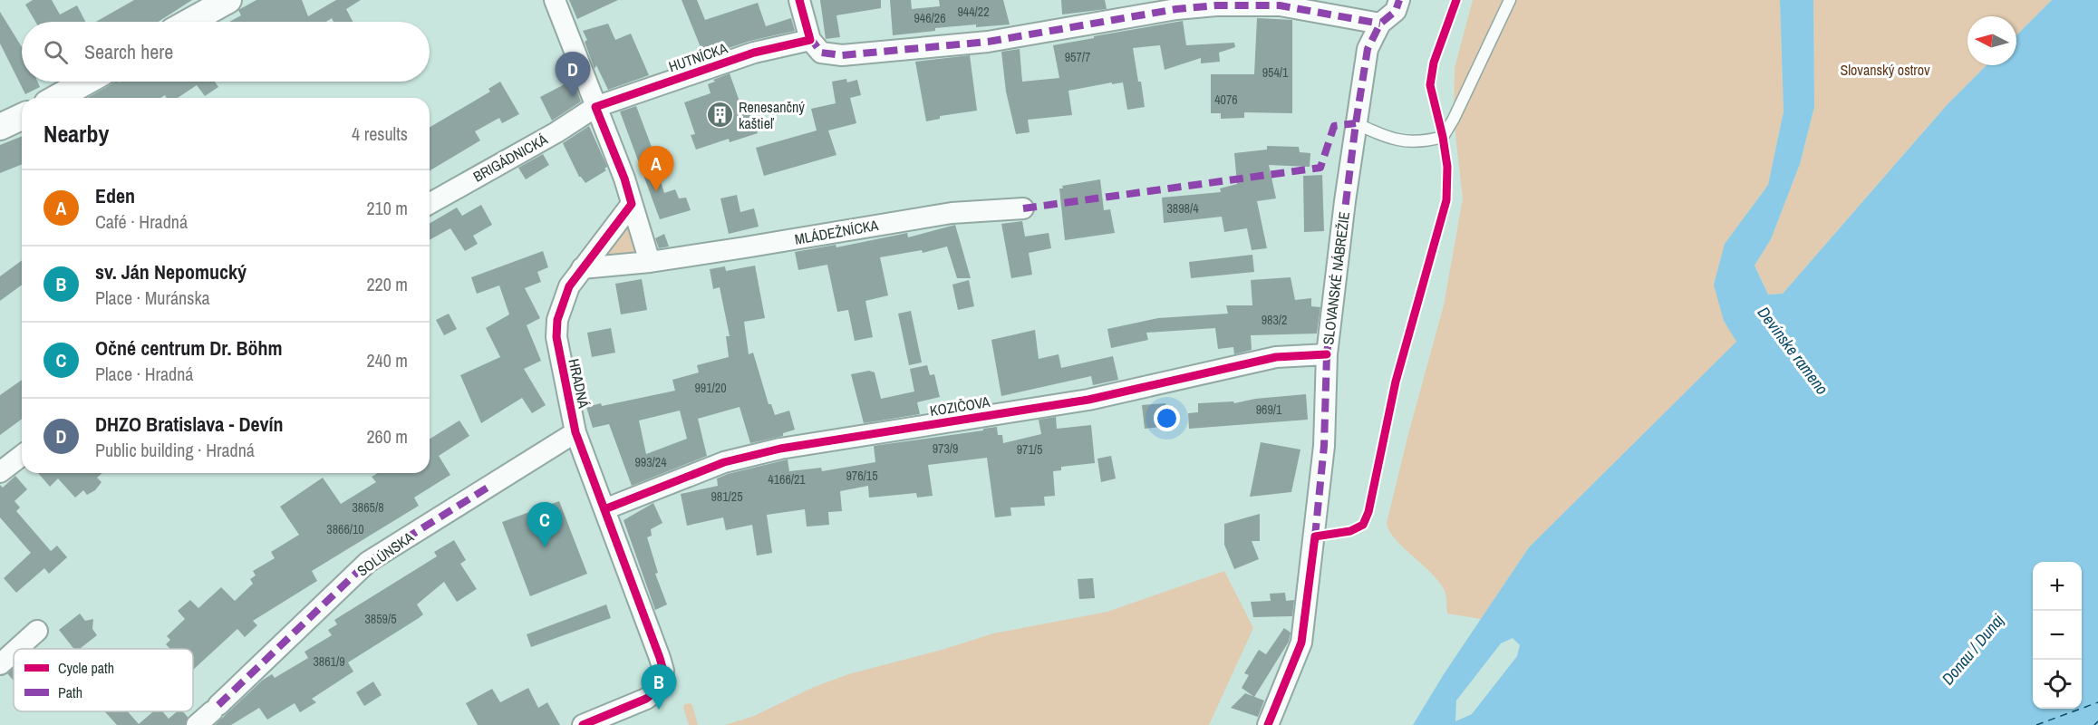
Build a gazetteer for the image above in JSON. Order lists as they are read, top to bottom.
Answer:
{
  "streets": {
    "street": [
      "HUTNÍCKA",
      "BRIGÁDNICKÁ",
      "MLÁDEŽNÍCKA",
      "SLOVANSKÉ NÁBREŽIE",
      "HRADNÁ",
      "KOZIČOVA",
      "SOLÚNSKA"
    ]
  },
  "crossings": [
    ["HUTNÍCKA", "BRIGÁDNICKÁ"],
    ["MLÁDEŽNÍCKA", "HRADNÁ"],
    ["SLOVANSKÉ NÁBREŽIE", "KOZIČOVA"],
    ["HRADNÁ", "KOZIČOVA"],
    ["HRADNÁ", "SOLÚNSKA"]
  ],
  "water": ["Devínske rameno", "Donau / Dunaj"],
  "parks": ["Slovanský ostrov"],
  "places": {
    "building": ["Renesančný kaštieľ"]
  },
  "house_numbers": [
    "944/22",
    "946/26",
    "957/7",
    "954/1",
    "4076",
    "3898/4",
    "983/2",
    "991/20",
    "969/1",
    "973/9",
    "971/5",
    "993/24",
    "976/15",
    "4166/21",
    "981/25",
    "3865/8",
    "3866/10",
    "3859/5",
    "3861/9"
  ],
  "legend": ["Cycle path", "Path"],
  "north": "left",
  "page": {
    "search": "Search here",
    "pins": [
      "D",
      "A",
      "C",
      "B"
    ],
    "heading": ["Nearby", "4 results"],
    "list": [
      {
        "mark": "A",
        "name": "Eden",
        "note": "Café · Hradná",
        "value": "210 m"
      },
      {
        "mark": "B",
        "name": "sv. Ján Nepomucký",
        "note": "Place · Muránska",
        "value": "220 m"
      },
      {
        "mark": "C",
        "name": "Očné centrum Dr. Böhm",
        "note": "Place · Hradná",
        "value": "240 m"
      },
      {
        "mark": "D",
        "name": "DHZO Bratislava - Devín",
        "note": "Public building · Hradná",
        "value": "260 m"
      }
    ],
    "map_buttons": ["+", "−"]
  }
}
